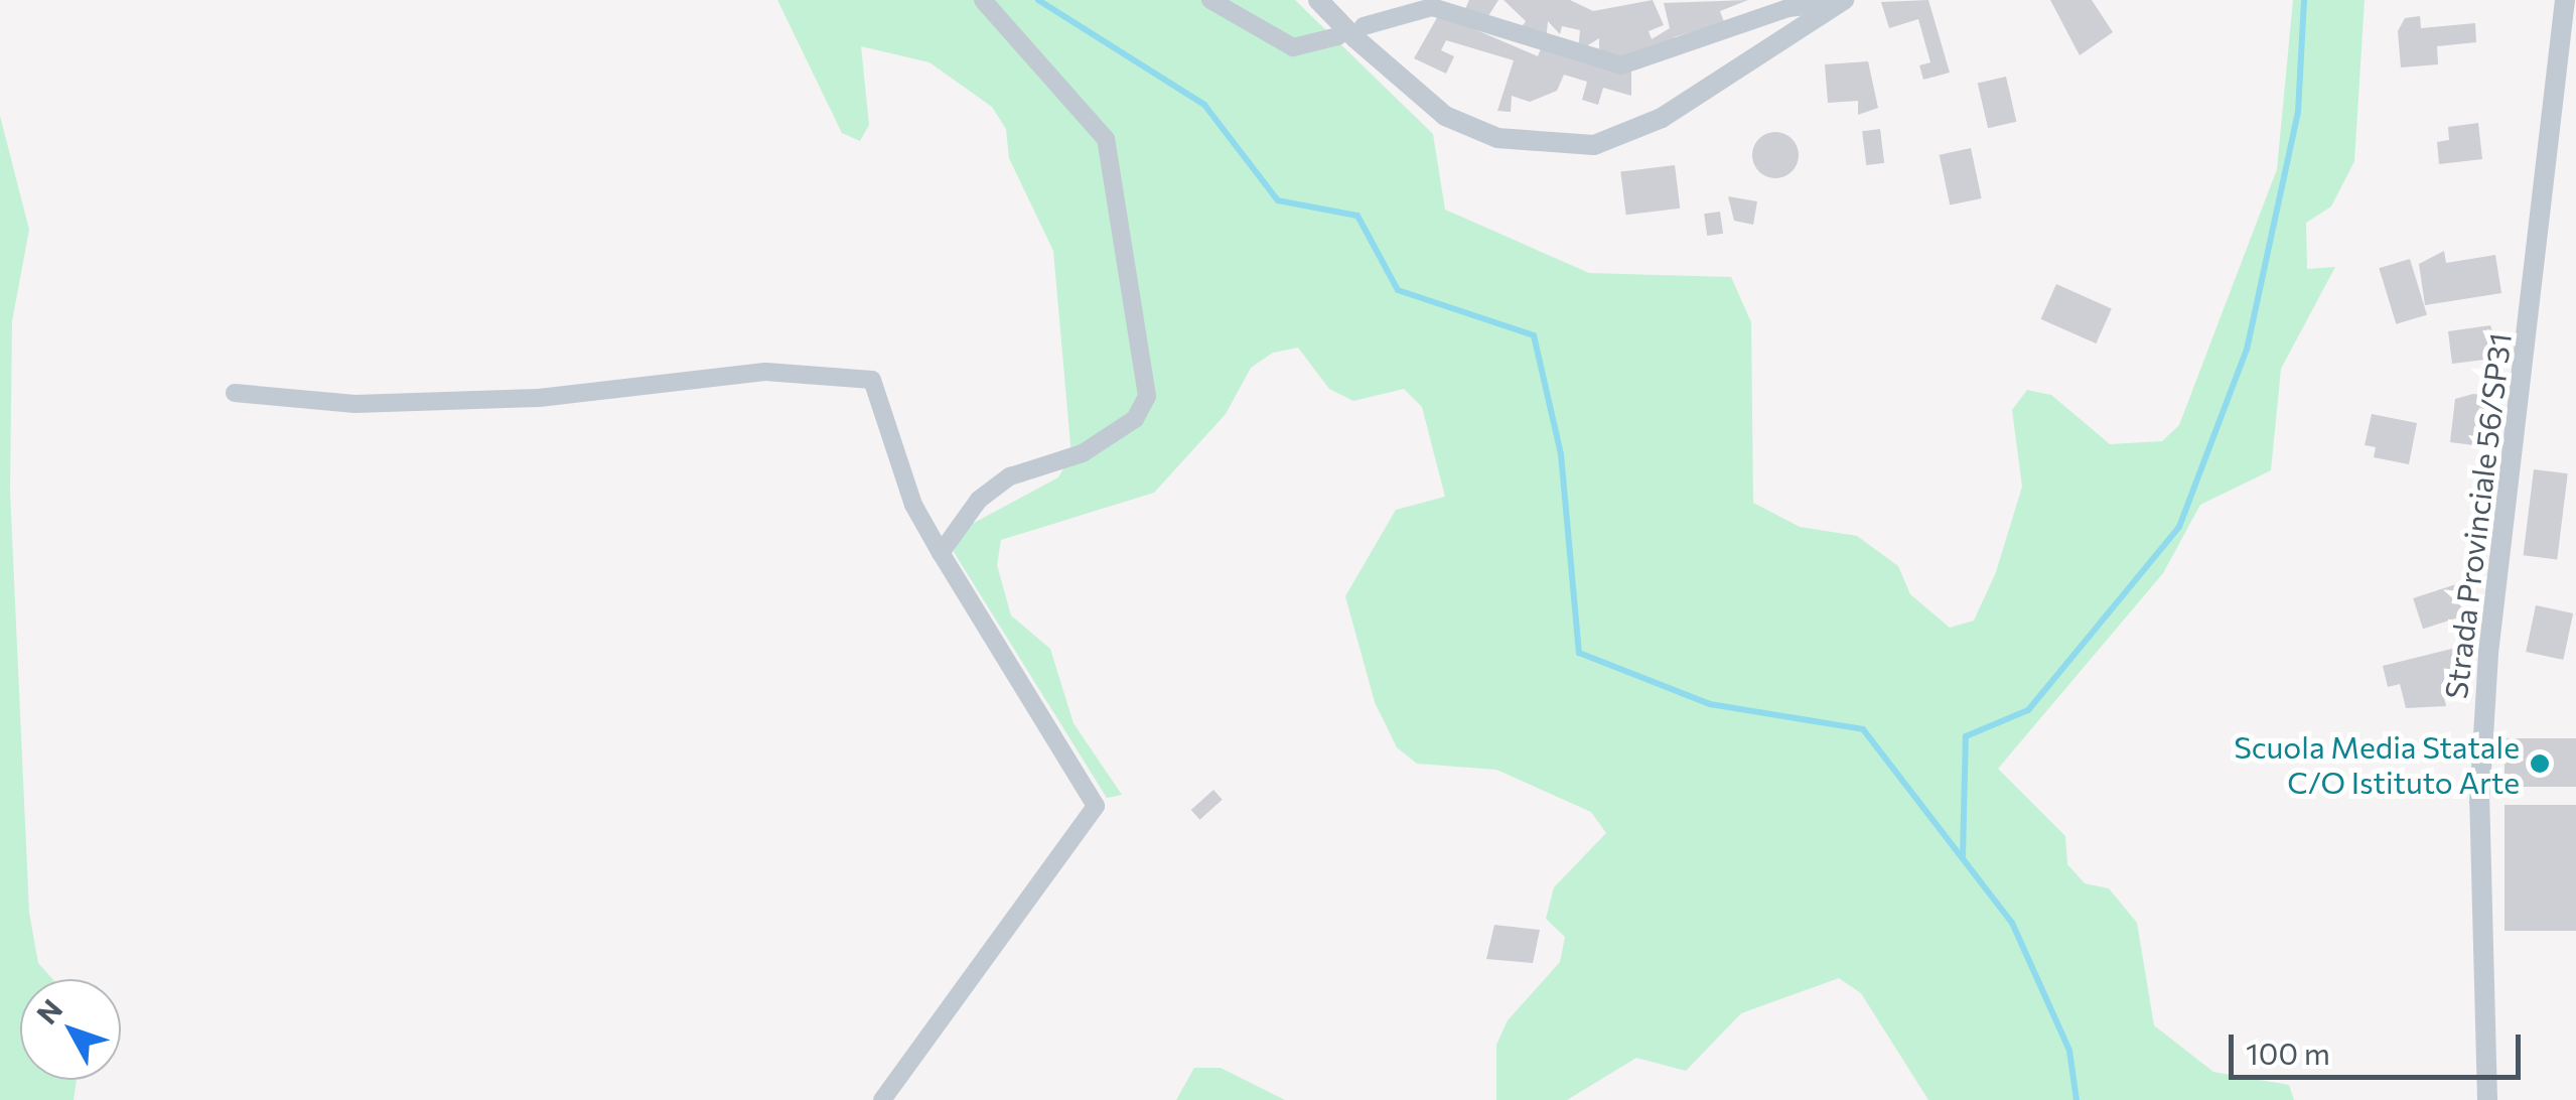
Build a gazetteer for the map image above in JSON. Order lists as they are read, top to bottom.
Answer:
{
  "streets": {
    "street": ["Strada Provinciale 56/SP31"]
  },
  "places": ["Scuola Media Statale C/O Istituto Arte"],
  "scale_bar": "100 m",
  "north": "top left"
}
